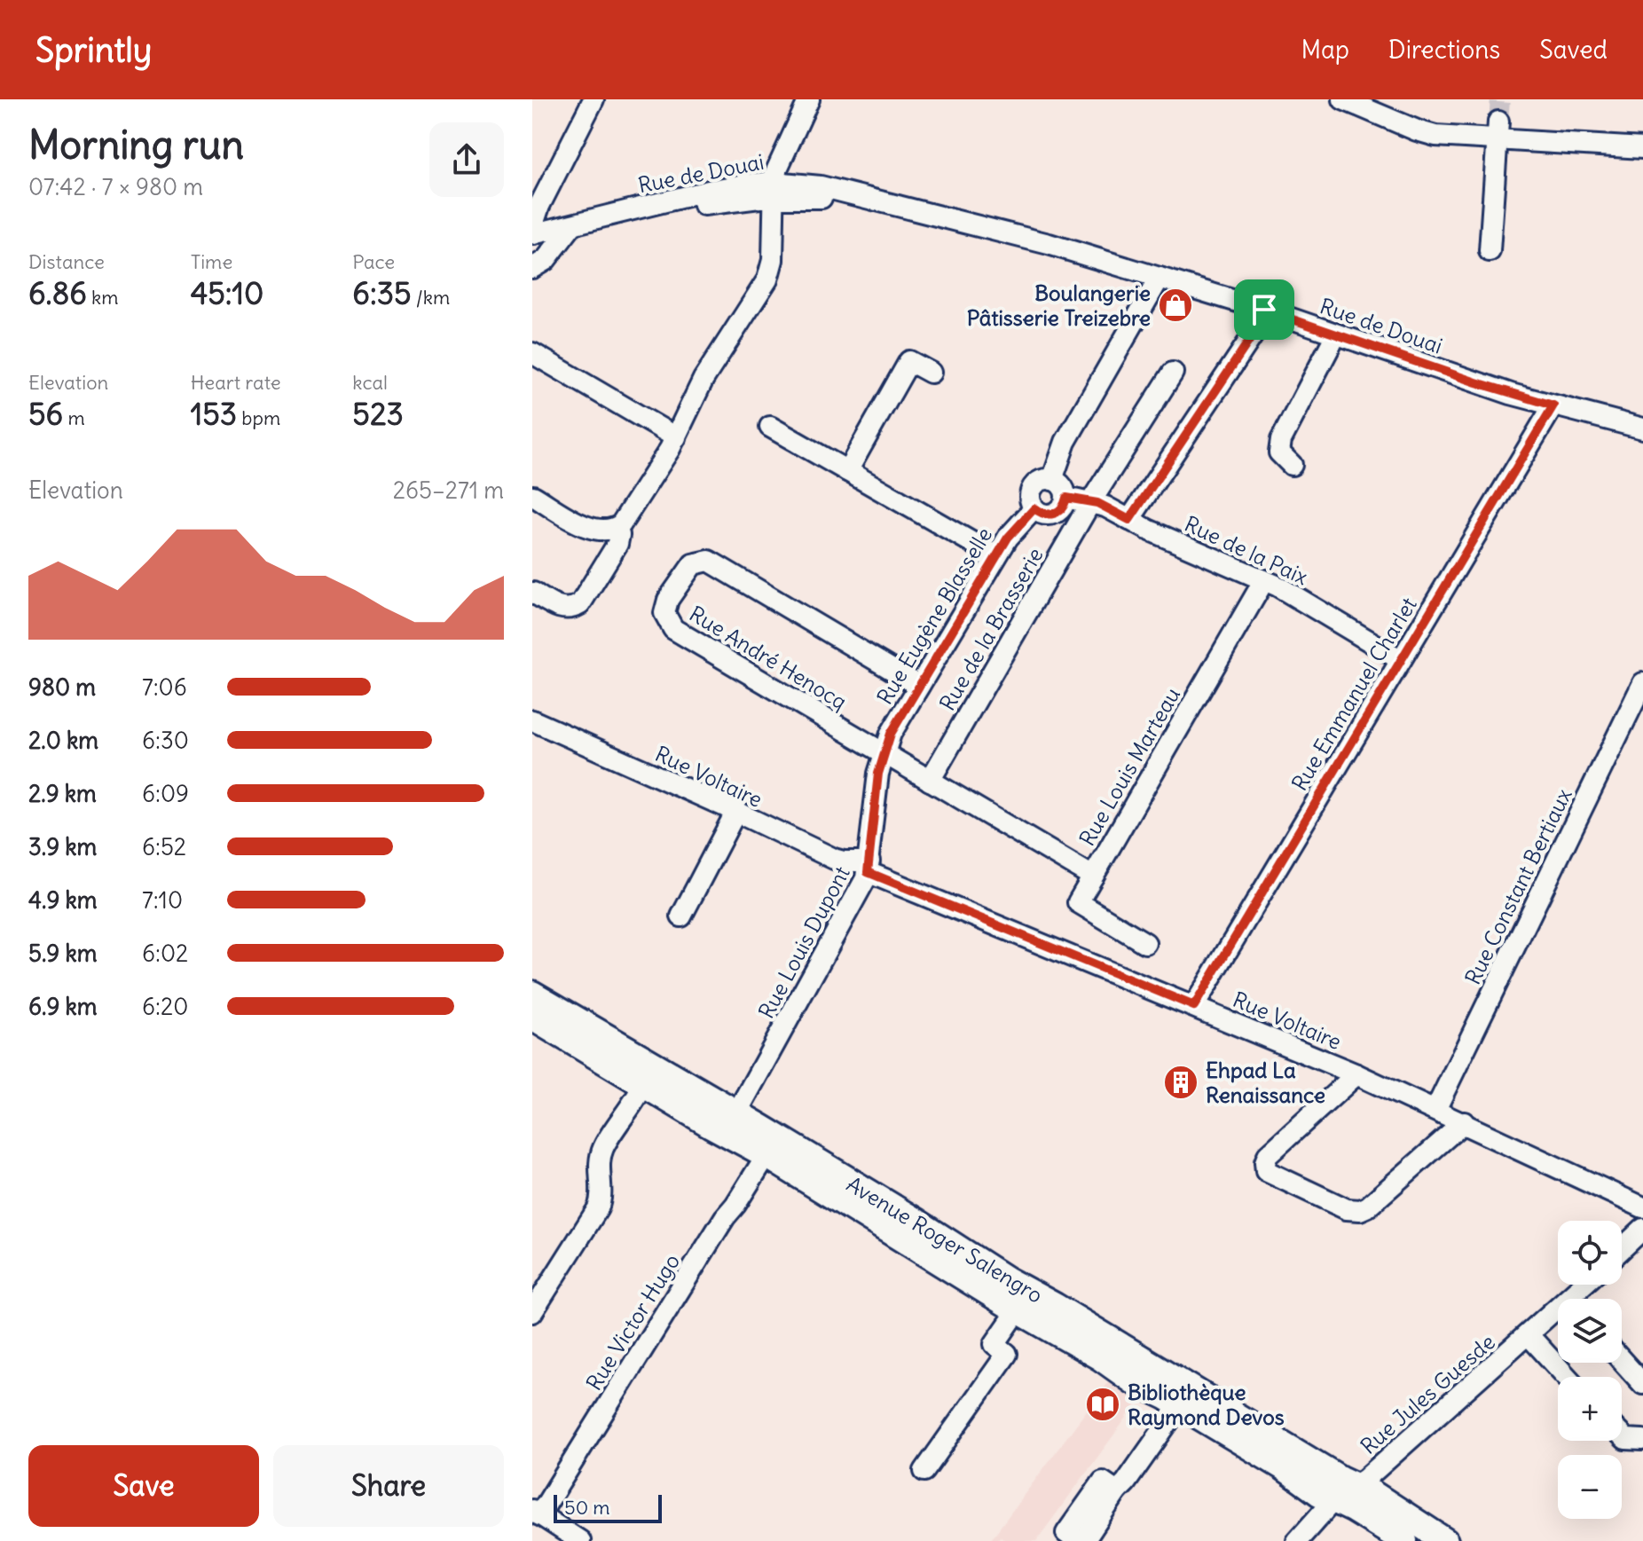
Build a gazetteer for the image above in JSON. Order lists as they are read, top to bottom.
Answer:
{
  "streets": {
    "main road": ["Avenue Roger Salengro"],
    "street": [
      "Rue de Douai",
      "Rue de la Paix",
      "Rue Eugène Blasselle",
      "Rue de la Brasserie",
      "Rue André Henocq",
      "Rue Emmanuel Charlet",
      "Rue Louis Marteau",
      "Rue Voltaire",
      "Rue Constant Bertiaux",
      "Rue Louis Dupont",
      "Rue Victor Hugo",
      "Rue Jules Guesde"
    ]
  },
  "crossings": [
    ["Rue de Douai", "Rue Emmanuel Charlet"],
    ["Rue de la Paix", "Rue Eugène Blasselle"],
    ["Rue de la Paix", "Rue de la Brasserie"],
    ["Rue de la Paix", "Rue Emmanuel Charlet"],
    ["Rue de la Paix", "Rue Louis Marteau"],
    ["Rue Eugène Blasselle", "Rue André Henocq"],
    ["Rue Eugène Blasselle", "Rue Louis Marteau"],
    ["Rue Eugène Blasselle", "Rue Louis Dupont"],
    ["Rue de la Brasserie", "Rue Louis Marteau"],
    ["Rue André Henocq", "Rue Louis Marteau"],
    ["Rue André Henocq", "Rue Louis Dupont"],
    ["Rue Emmanuel Charlet", "Rue Voltaire"],
    ["Rue Louis Marteau", "Rue Louis Dupont"],
    ["Rue Voltaire", "Rue Constant Bertiaux"],
    ["Rue Voltaire", "Rue Louis Dupont"],
    ["Rue Louis Dupont", "Avenue Roger Salengro"],
    ["Avenue Roger Salengro", "Rue Victor Hugo"],
    ["Avenue Roger Salengro", "Rue Jules Guesde"]
  ],
  "places": {
    "shop": ["Boulangerie Pâtisserie Treizebre"],
    "building": ["Ehpad La Renaissance"],
    "library": ["Bibliothèque Raymond Devos"]
  },
  "scale_bar": "50 m",
  "page": {
    "header": "Sprintly",
    "nav": ["Map", "Directions", "Saved"],
    "heading": ["Morning run", "07:42 · 7 × 980 m"],
    "stats": [
      ["Distance", "6.86 km"],
      ["Time", "45:10"],
      ["Pace", "6:35 /km"],
      ["Elevation", "56 m"],
      ["Heart rate", "153 bpm"],
      ["kcal", "523"]
    ],
    "chart": ["Elevation", "265–271 m"],
    "list": [
      {
        "name": "980 m",
        "note": "7:06"
      },
      {
        "name": "2.0 km",
        "note": "6:30"
      },
      {
        "name": "2.9 km",
        "note": "6:09"
      },
      {
        "name": "3.9 km",
        "note": "6:52"
      },
      {
        "name": "4.9 km",
        "note": "7:10"
      },
      {
        "name": "5.9 km",
        "note": "6:02"
      },
      {
        "name": "6.9 km",
        "note": "6:20"
      }
    ],
    "map_buttons": ["+", "−"],
    "buttons": ["Save", "Share"],
    "scale": "50 m"
  }
}
